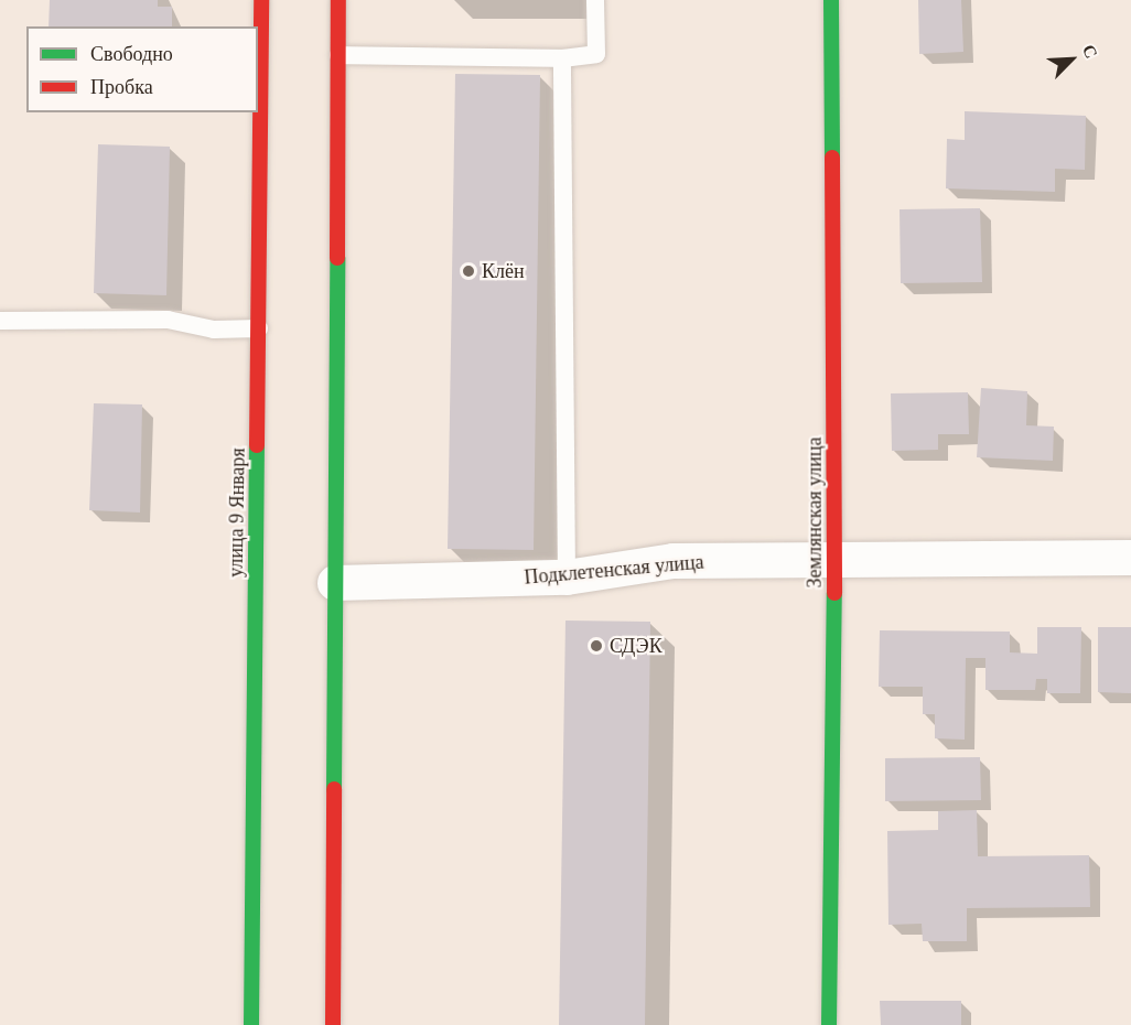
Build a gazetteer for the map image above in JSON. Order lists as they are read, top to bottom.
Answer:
{
  "streets": {
    "main road": ["улица 9 Января", "Землянская улица"],
    "street": ["Подклетенская улица"]
  },
  "crossings": [
    ["Землянская улица", "Подклетенская улица"]
  ],
  "places": ["Клён", "СДЭК"],
  "legend": ["Свободно", "Пробка"],
  "north": "top right"
}
